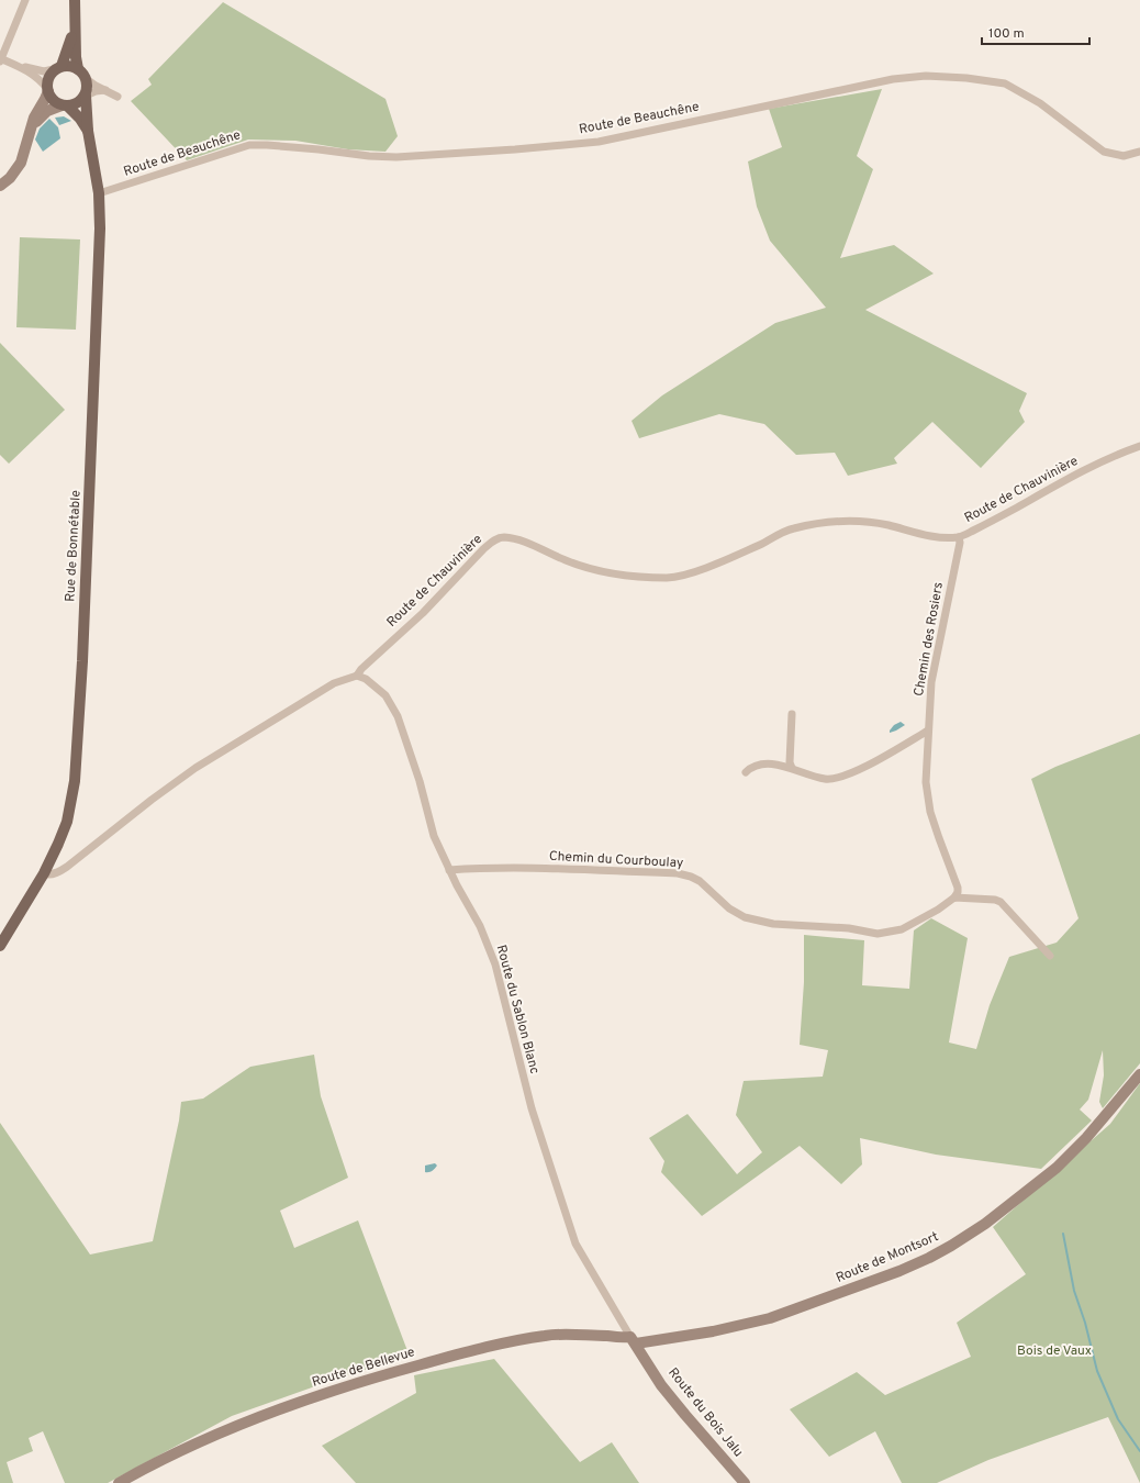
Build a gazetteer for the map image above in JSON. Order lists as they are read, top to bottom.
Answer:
{
  "streets": {
    "main road": ["Rue de Bonnétable"],
    "street": [
      "Route de Beauchêne",
      "Route de Chauvinière",
      "Chemin des Rosiers",
      "Chemin du Courboulay",
      "Route du Sablon Blanc",
      "Route de Montsort",
      "Route de Bellevue",
      "Route du Bois Jalu"
    ]
  },
  "crossings": [
    ["Route de Beauchêne", "Rue de Bonnétable"],
    ["Route de Chauvinière", "Rue de Bonnétable"],
    ["Route de Chauvinière", "Chemin des Rosiers"],
    ["Route de Chauvinière", "Route du Sablon Blanc"],
    ["Chemin des Rosiers", "Chemin du Courboulay"],
    ["Chemin du Courboulay", "Route du Sablon Blanc"],
    ["Route du Sablon Blanc", "Route de Montsort"],
    ["Route du Sablon Blanc", "Route de Bellevue"],
    ["Route du Sablon Blanc", "Route du Bois Jalu"],
    ["Route de Montsort", "Route de Bellevue"],
    ["Route de Montsort", "Route du Bois Jalu"],
    ["Route de Bellevue", "Route du Bois Jalu"]
  ],
  "parks": ["Bois de Vaux"],
  "scale_bar": "100 m"
}
